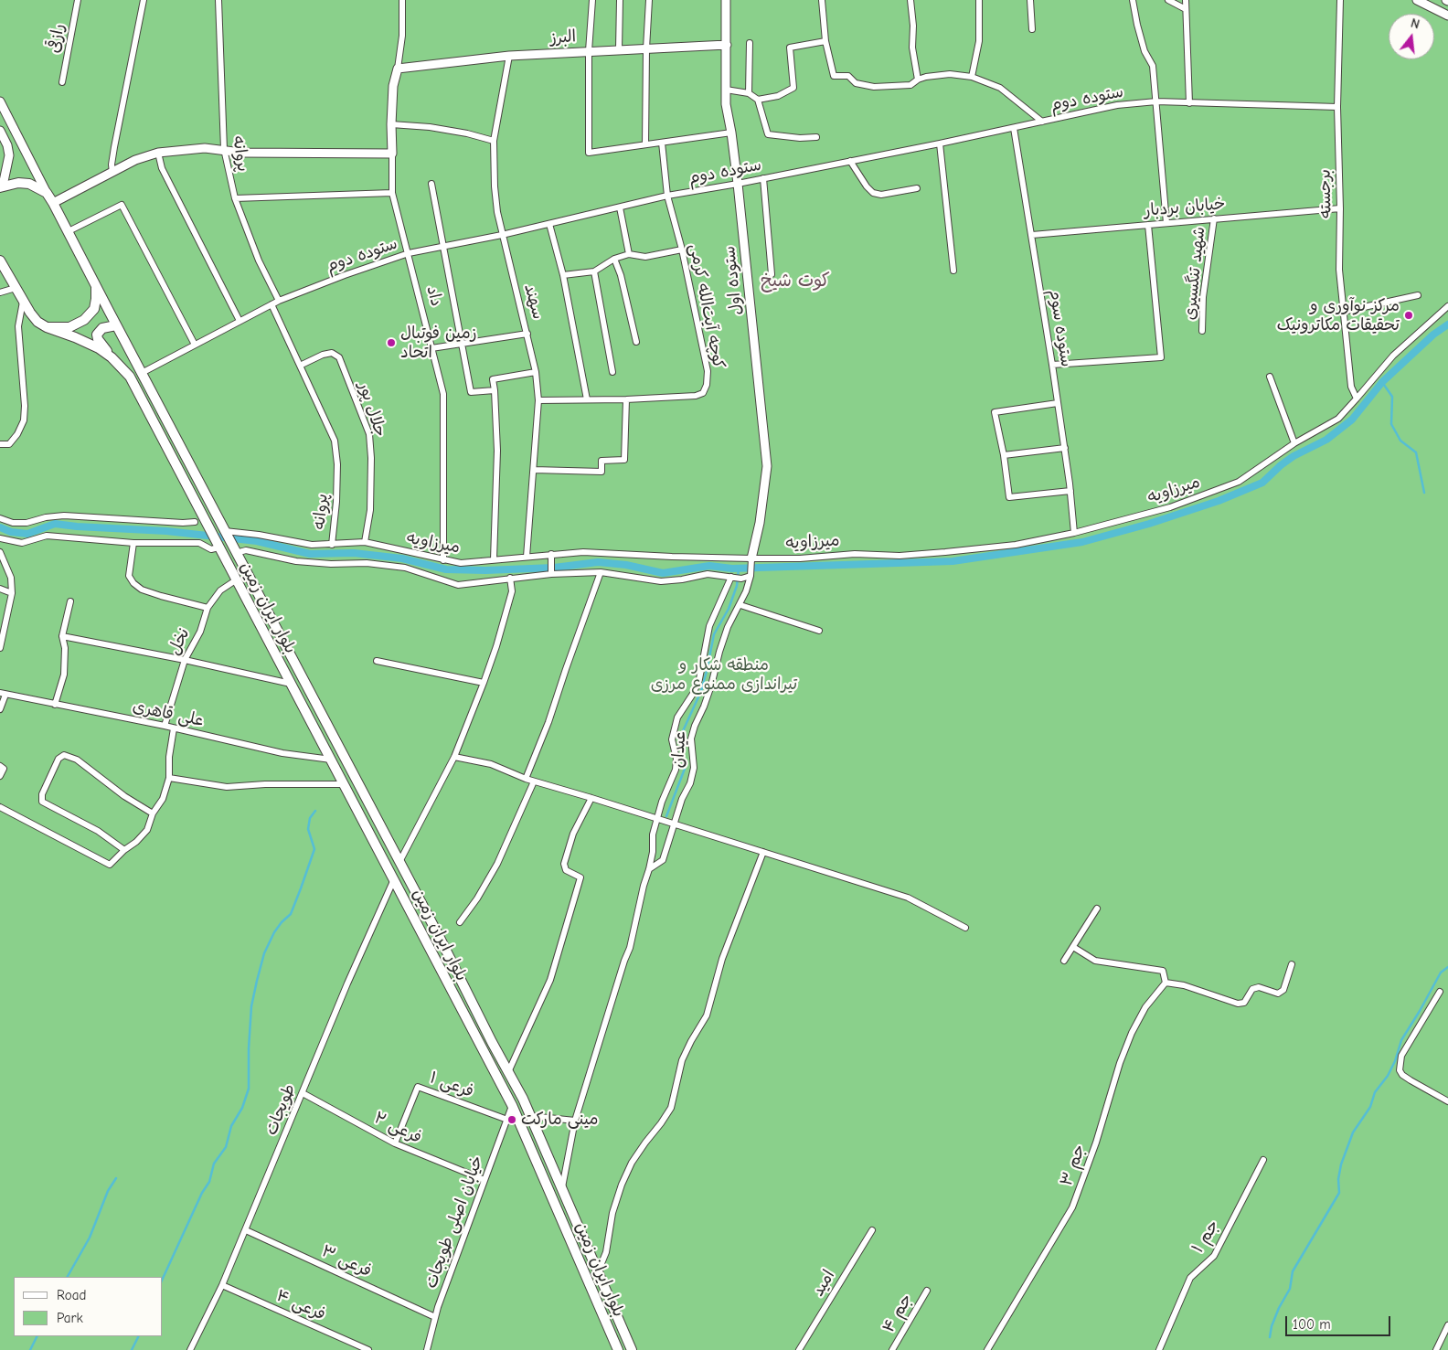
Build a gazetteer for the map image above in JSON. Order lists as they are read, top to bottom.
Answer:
{
  "streets": {
    "main road": ["بلوار ایران زمین"],
    "street": [
      "البرز",
      "رازقی",
      "ستوده دوم",
      "پروانه",
      "برجسته",
      "خیابان بردبار",
      "شهید تنگسیری",
      "ستوده اول",
      "داد",
      "سهند",
      "کوچه آیت‌الله کرمی",
      "ستوده سوم",
      "جلال پور",
      "میرزاویه",
      "نخل",
      "علی قاهری",
      "عیدان",
      "فرعی ۱",
      "طویجات",
      "فرعی ۲",
      "جم ۳",
      "خیابان اصلی طویجات",
      "جم ۱",
      "فرعی ۳",
      "امید",
      "فرعی ۴",
      "جم ۴"
    ]
  },
  "crossings": [
    ["البرز", "ستوده اول"],
    ["البرز", "داد"],
    ["البرز", "سهند"],
    ["ستوده دوم", "پروانه"],
    ["ستوده دوم", "برجسته"],
    ["ستوده دوم", "ستوده اول"],
    ["ستوده دوم", "داد"],
    ["ستوده دوم", "سهند"],
    ["ستوده دوم", "کوچه آیت‌الله کرمی"],
    ["ستوده دوم", "ستوده سوم"],
    ["پروانه", "جلال پور"],
    ["پروانه", "میرزاویه"],
    ["برجسته", "خیابان بردبار"],
    ["برجسته", "میرزاویه"],
    ["خیابان بردبار", "شهید تنگسیری"],
    ["خیابان بردبار", "ستوده سوم"],
    ["ستوده اول", "میرزاویه"],
    ["ستوده اول", "عیدان"],
    ["داد", "میرزاویه"],
    ["سهند", "کوچه آیت‌الله کرمی"],
    ["سهند", "میرزاویه"],
    ["ستوده سوم", "میرزاویه"],
    ["جلال پور", "میرزاویه"],
    ["میرزاویه", "بلوار ایران زمین"],
    ["میرزاویه", "عیدان"],
    ["بلوار ایران زمین", "نخل"],
    ["بلوار ایران زمین", "علی قاهری"],
    ["بلوار ایران زمین", "عیدان"],
    ["بلوار ایران زمین", "طویجات"],
    ["بلوار ایران زمین", "خیابان اصلی طویجات"],
    ["نخل", "علی قاهری"],
    ["فرعی ۱", "فرعی ۲"],
    ["فرعی ۱", "خیابان اصلی طویجات"],
    ["طویجات", "فرعی ۲"],
    ["طویجات", "فرعی ۳"],
    ["طویجات", "فرعی ۴"],
    ["فرعی ۲", "خیابان اصلی طویجات"],
    ["خیابان اصلی طویجات", "فرعی ۳"]
  ],
  "districts": ["کوت شیخ"],
  "parks": ["منطقه شکار و تیراندازی ممنوع مرزی"],
  "places": ["مرکز نوآوری و تحقیقات مکاترونیک", "زمین فوتبال اتحاد", "مینی مارکت"],
  "legend": ["Road", "Park"],
  "scale_bar": "100 m",
  "north": "top"
}
